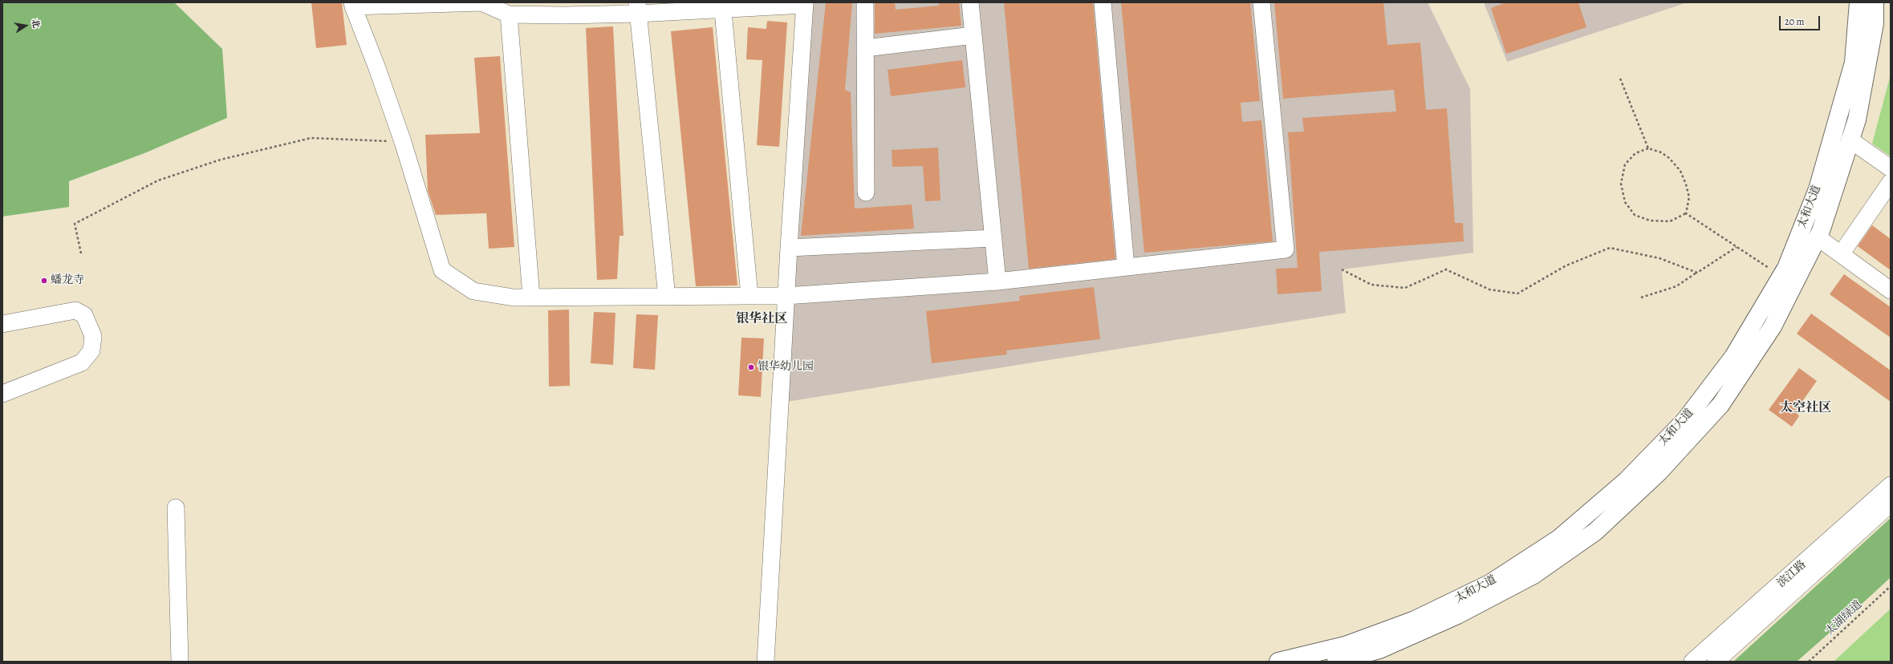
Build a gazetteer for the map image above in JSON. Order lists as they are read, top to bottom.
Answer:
{
  "streets": {
    "main road": ["太和大道"],
    "street": ["滨江路"],
    "path": ["太湖绿道"]
  },
  "districts": ["银华社区", "太空社区"],
  "places": ["蟠龙寺", "银华幼儿园"],
  "scale_bar": "20 m",
  "north": "right"
}
